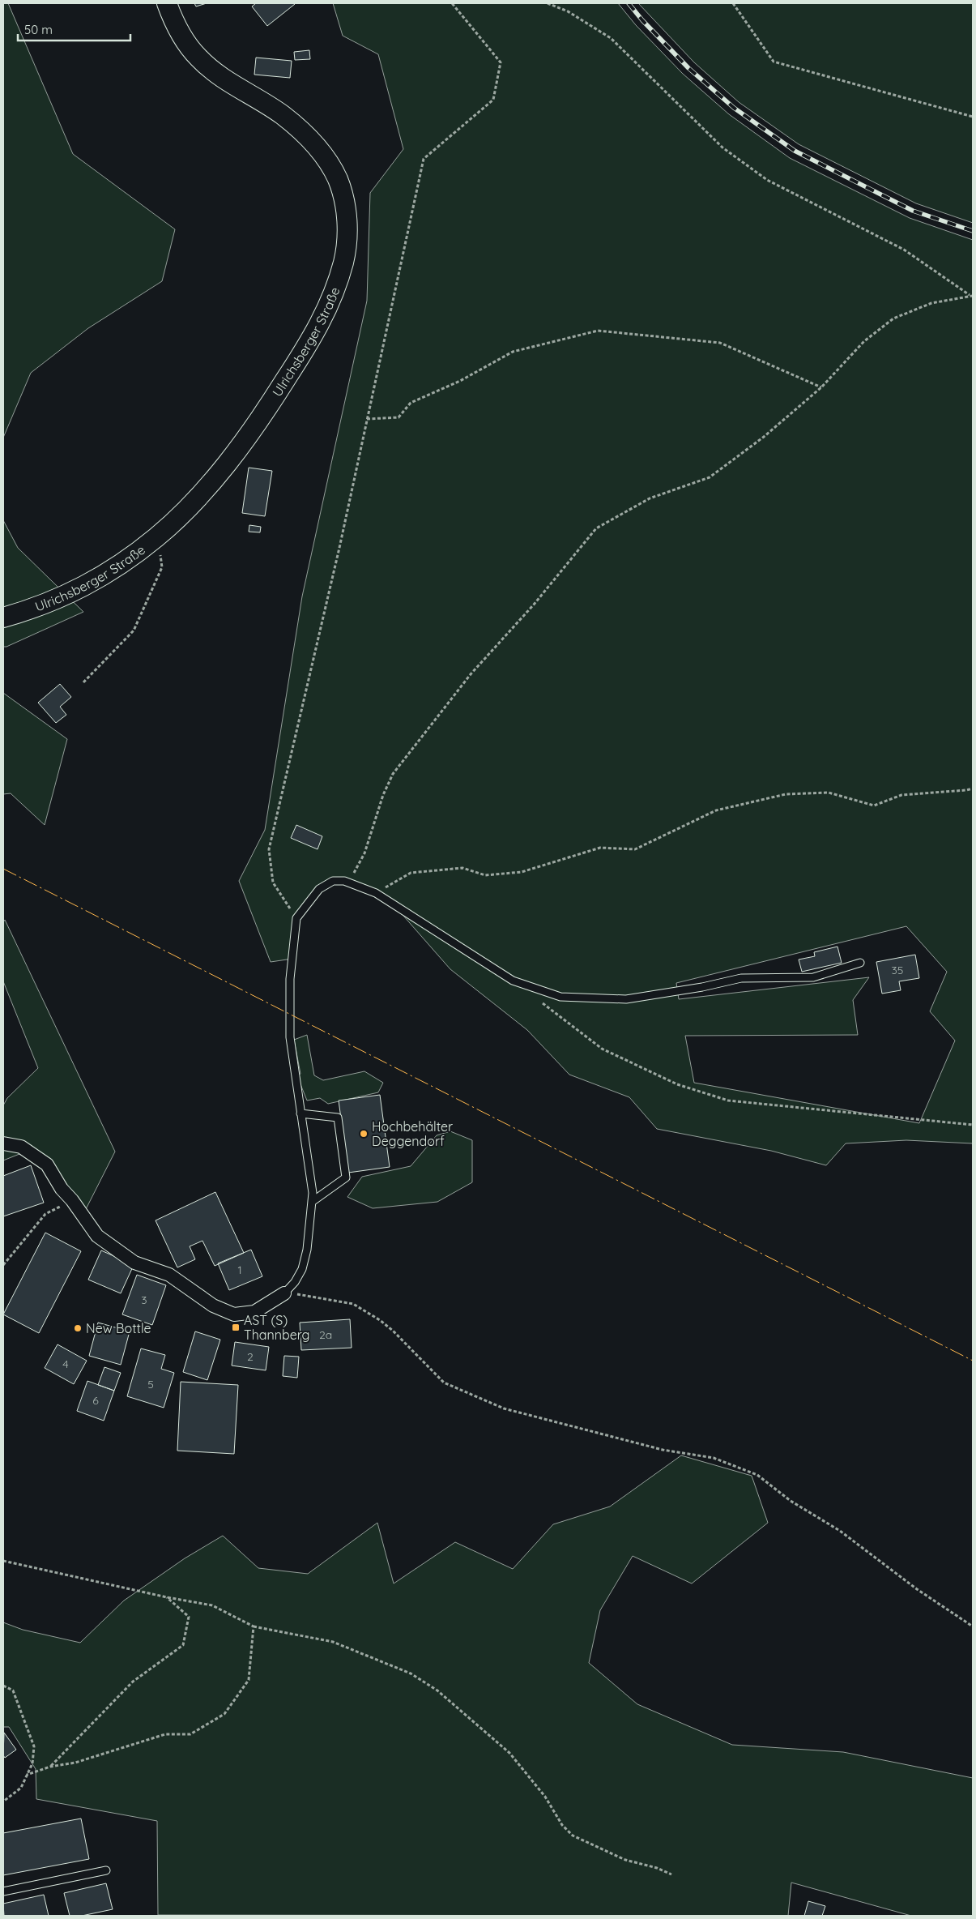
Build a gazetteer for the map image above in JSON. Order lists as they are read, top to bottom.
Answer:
{
  "streets": {
    "street": ["Ulrichsberger Straße"]
  },
  "places": {
    "other": ["Hochbehälter Deggendorf", "New Bottle"],
    "transit": ["AST (S) Thannberg"]
  },
  "house_numbers": [
    "35",
    "1",
    "3",
    "2a",
    "2",
    "4",
    "5",
    "6"
  ],
  "scale_bar": "50 m"
}
